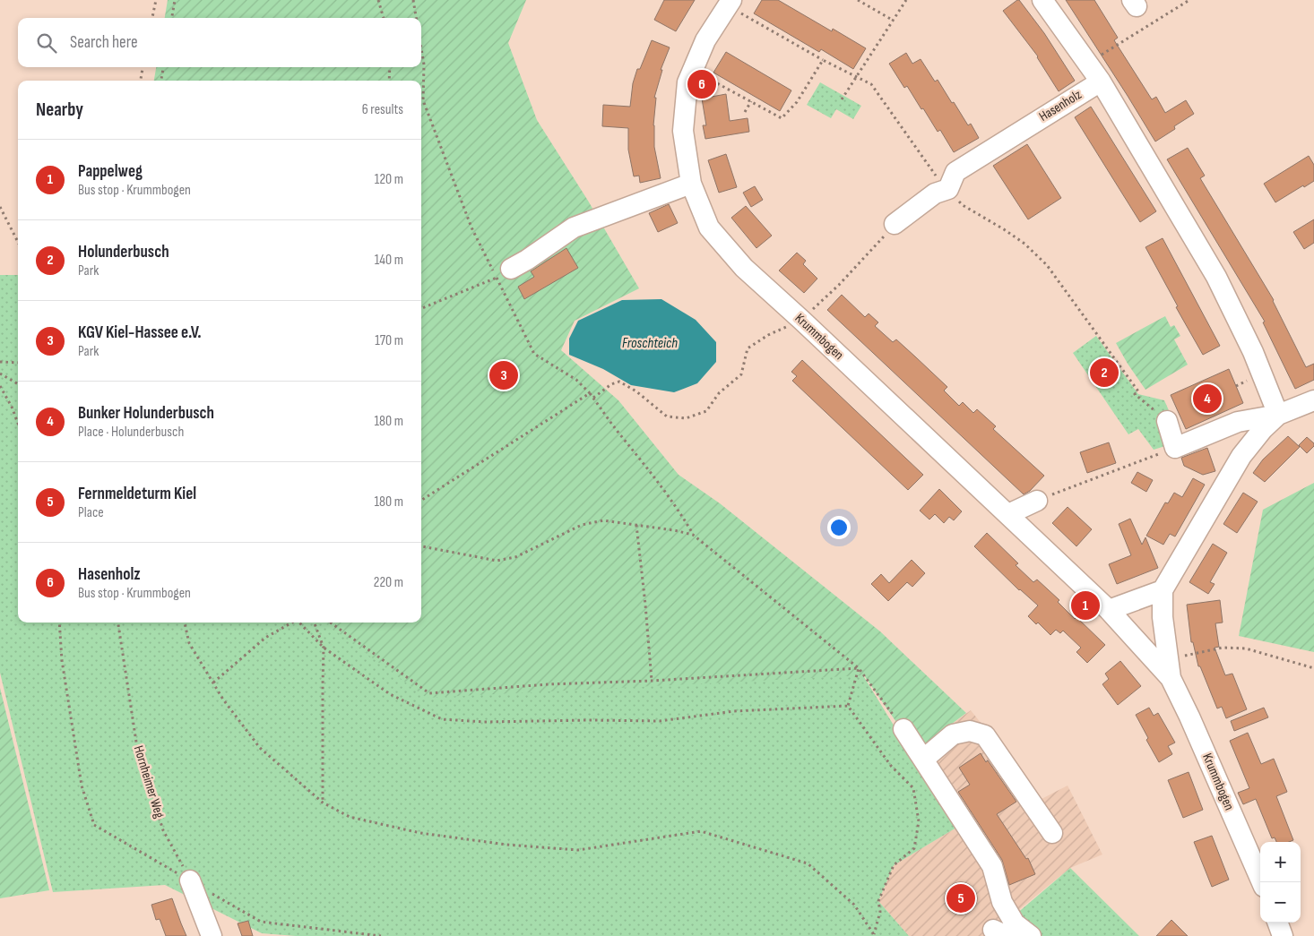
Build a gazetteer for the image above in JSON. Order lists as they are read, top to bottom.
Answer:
{
  "streets": {
    "street": ["Hasenholz", "Krummbogen"],
    "path": ["Hornheimer Weg"]
  },
  "water": ["Froschteich"],
  "page": {
    "search": "Search here",
    "pins": [
      "6",
      "2",
      "3",
      "4",
      "1",
      "5"
    ],
    "heading": ["Nearby", "6 results"],
    "list": [
      {
        "mark": "1",
        "name": "Pappelweg",
        "note": "Bus stop · Krummbogen",
        "value": "120 m"
      },
      {
        "mark": "2",
        "name": "Holunderbusch",
        "note": "Park",
        "value": "140 m"
      },
      {
        "mark": "3",
        "name": "KGV Kiel-Hassee e.V.",
        "note": "Park",
        "value": "170 m"
      },
      {
        "mark": "4",
        "name": "Bunker Holunderbusch",
        "note": "Place · Holunderbusch",
        "value": "180 m"
      },
      {
        "mark": "5",
        "name": "Fernmeldeturm Kiel",
        "note": "Place",
        "value": "180 m"
      },
      {
        "mark": "6",
        "name": "Hasenholz",
        "note": "Bus stop · Krummbogen",
        "value": "220 m"
      }
    ],
    "map_buttons": ["+", "−"]
  }
}
